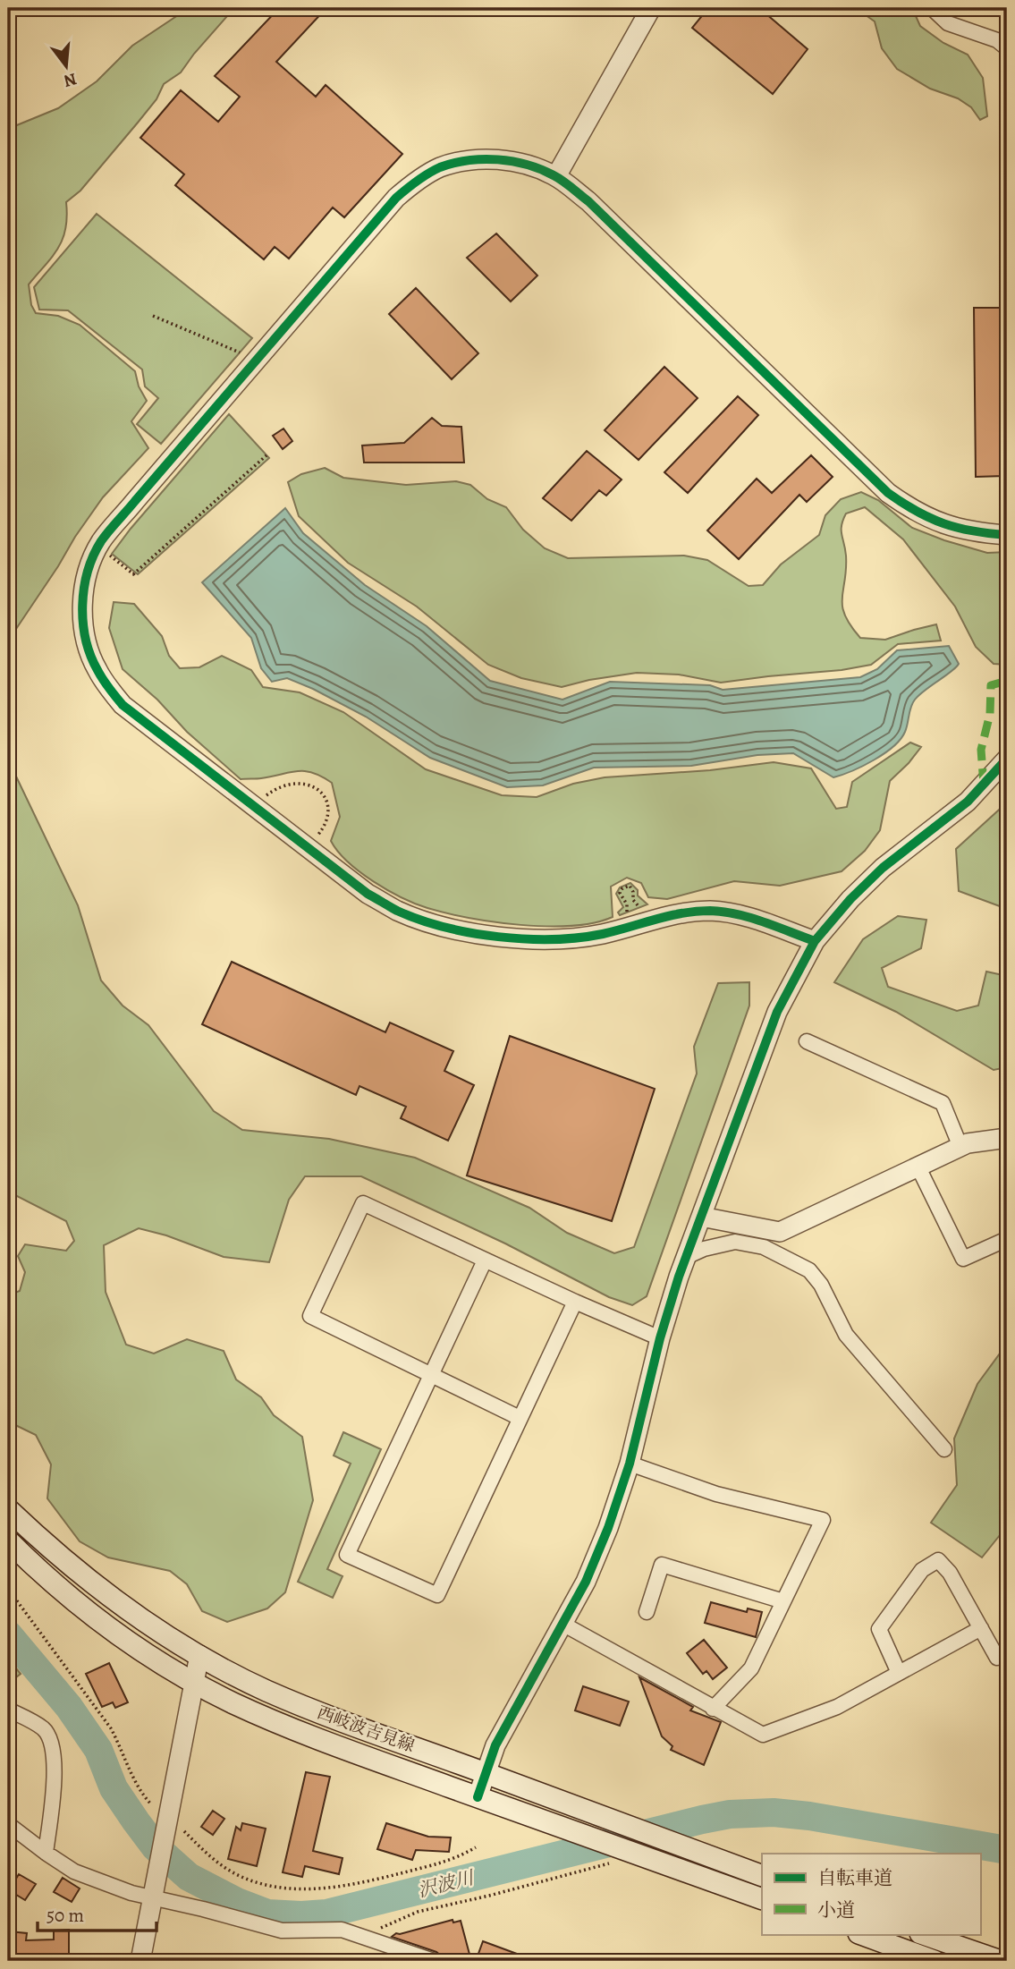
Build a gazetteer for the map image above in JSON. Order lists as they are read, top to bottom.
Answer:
{
  "streets": {
    "main road": ["西岐波吉見線"]
  },
  "water": ["沢波川"],
  "legend": ["自転車道", "小道"],
  "scale_bar": "50 m",
  "north": "bottom"
}
